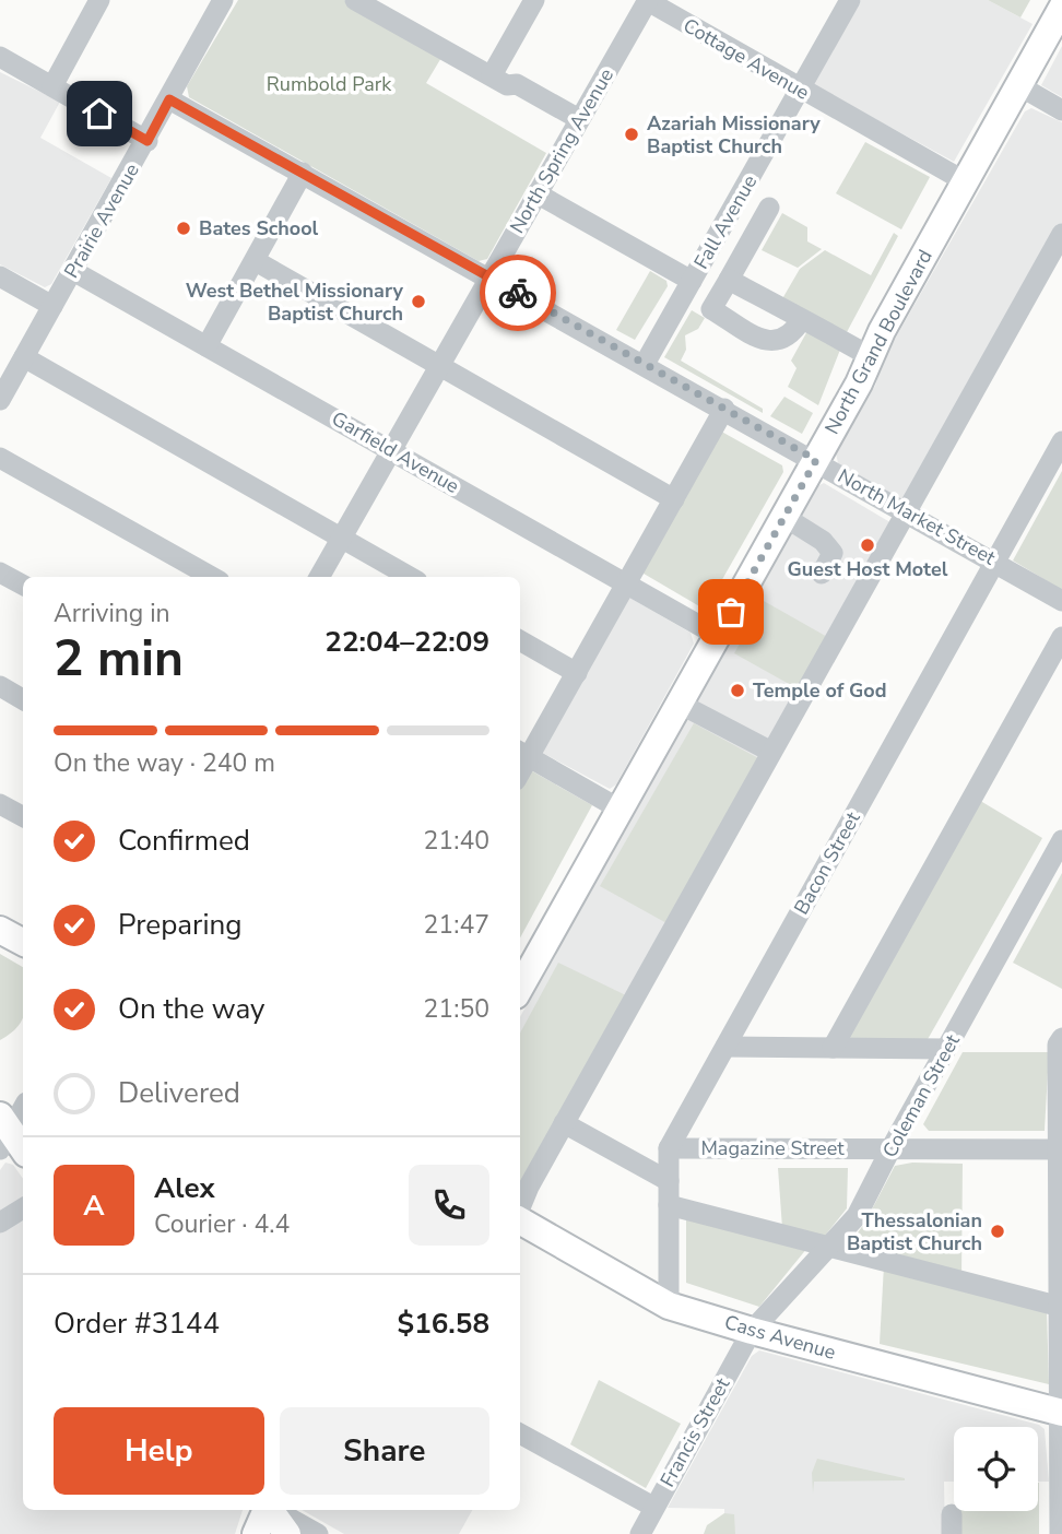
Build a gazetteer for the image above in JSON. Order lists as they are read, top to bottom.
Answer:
{
  "streets": {
    "main road": ["North Grand Boulevard", "Cass Avenue"],
    "street": [
      "Cottage Avenue",
      "North Spring Avenue",
      "Prairie Avenue",
      "Fall Avenue",
      "Garfield Avenue",
      "North Market Street",
      "Bacon Street",
      "Coleman Street",
      "Magazine Street",
      "Francis Street"
    ]
  },
  "crossings": [
    ["Cottage Avenue", "North Spring Avenue"],
    ["Cottage Avenue", "Fall Avenue"],
    ["Cottage Avenue", "North Grand Boulevard"],
    ["North Spring Avenue", "Garfield Avenue"],
    ["North Spring Avenue", "North Market Street"],
    ["Prairie Avenue", "Garfield Avenue"],
    ["Prairie Avenue", "North Market Street"],
    ["Fall Avenue", "North Market Street"],
    ["North Grand Boulevard", "Garfield Avenue"],
    ["North Grand Boulevard", "North Market Street"],
    ["North Market Street", "Bacon Street"],
    ["Bacon Street", "Magazine Street"],
    ["Bacon Street", "Cass Avenue"],
    ["Coleman Street", "Magazine Street"],
    ["Coleman Street", "Cass Avenue"],
    ["Coleman Street", "Francis Street"],
    ["Cass Avenue", "Francis Street"]
  ],
  "parks": ["Rumbold Park"],
  "places": [
    "Azariah Missionary Baptist Church",
    "Bates School",
    "West Bethel Missionary Baptist Church",
    "Guest Host Motel",
    "Temple of God",
    "Thessalonian Baptist Church"
  ],
  "page": {
    "heading": ["2 min", "Arriving in", "22:04–22:09"],
    "panel": [
      "Alex",
      "Courier · 4.4",
      "Order #3144",
      "$16.58"
    ],
    "bar": "On the way · 240 m",
    "list": [
      ["Confirmed", "21:40"],
      ["Preparing", "21:47"],
      ["On the way", "21:50"],
      "Delivered"
    ],
    "round": "A",
    "buttons": ["Help", "Share"]
  }
}
